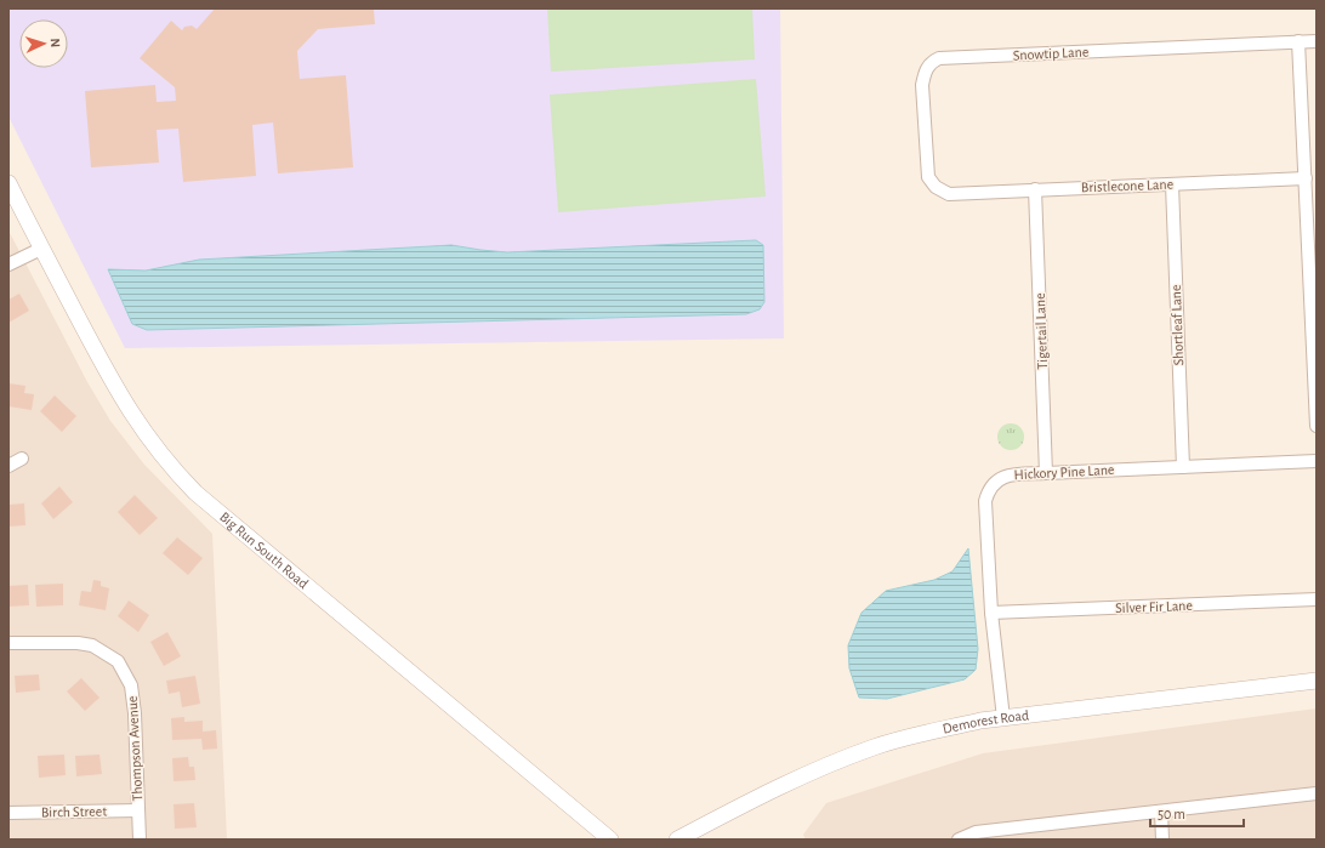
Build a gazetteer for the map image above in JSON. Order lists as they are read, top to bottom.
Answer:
{
  "streets": {
    "street": [
      "Snowtip Lane",
      "Bristlecone Lane",
      "Shortleaf Lane",
      "Tigertail Lane",
      "Hickory Pine Lane",
      "Big Run South Road",
      "Silver Fir Lane",
      "Demorest Road",
      "Thompson Avenue",
      "Birch Street"
    ]
  },
  "crossings": [
    ["Snowtip Lane", "Bristlecone Lane"],
    ["Bristlecone Lane", "Shortleaf Lane"],
    ["Bristlecone Lane", "Tigertail Lane"],
    ["Shortleaf Lane", "Hickory Pine Lane"],
    ["Tigertail Lane", "Hickory Pine Lane"],
    ["Hickory Pine Lane", "Silver Fir Lane"],
    ["Hickory Pine Lane", "Demorest Road"],
    ["Thompson Avenue", "Birch Street"]
  ],
  "scale_bar": "50 m",
  "north": "right"
}
